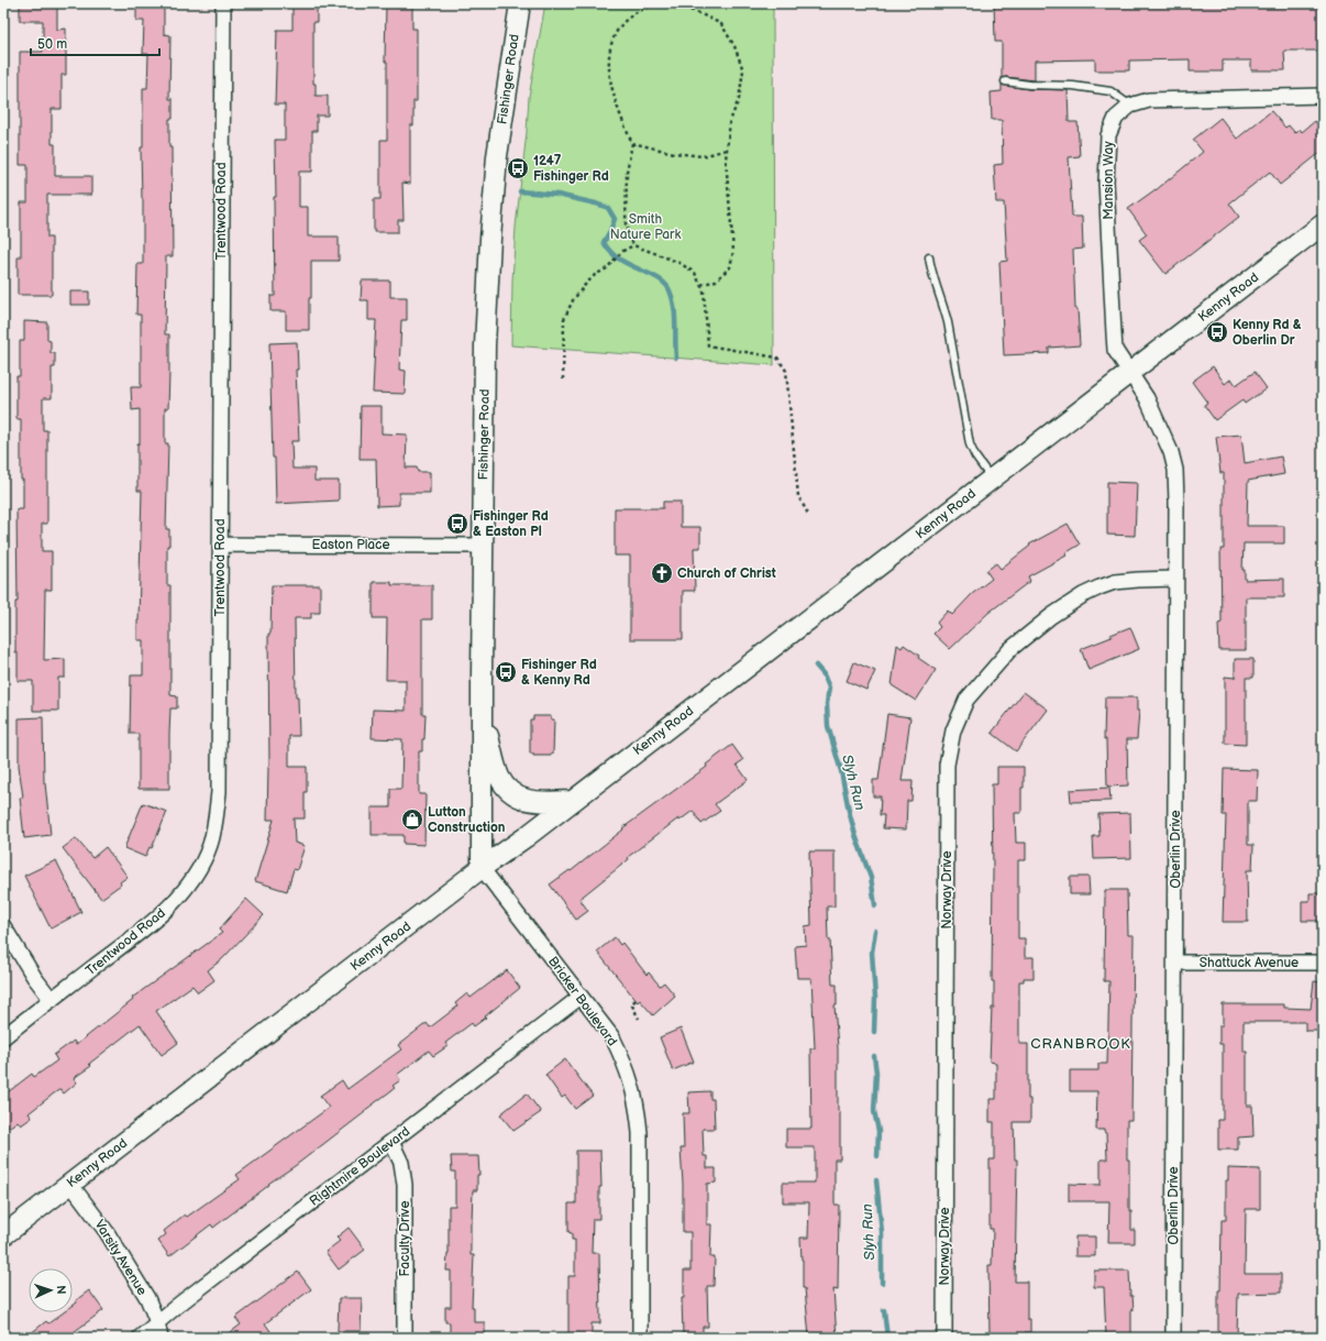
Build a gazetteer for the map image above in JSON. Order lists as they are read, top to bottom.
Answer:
{
  "streets": {
    "main road": ["Fishinger Road", "Kenny Road"],
    "street": [
      "Mansion Way",
      "Trentwood Road",
      "Easton Place",
      "Oberlin Drive",
      "Norway Drive",
      "Shattuck Avenue",
      "Bricker Boulevard",
      "Rightmire Boulevard",
      "Faculty Drive",
      "Varsity Avenue"
    ]
  },
  "crossings": [
    ["Fishinger Road", "Kenny Road"],
    ["Fishinger Road", "Easton Place"],
    ["Fishinger Road", "Bricker Boulevard"],
    ["Mansion Way", "Kenny Road"],
    ["Mansion Way", "Oberlin Drive"],
    ["Trentwood Road", "Easton Place"],
    ["Kenny Road", "Oberlin Drive"],
    ["Kenny Road", "Bricker Boulevard"],
    ["Kenny Road", "Varsity Avenue"],
    ["Oberlin Drive", "Norway Drive"],
    ["Oberlin Drive", "Shattuck Avenue"],
    ["Bricker Boulevard", "Rightmire Boulevard"],
    ["Rightmire Boulevard", "Faculty Drive"],
    ["Rightmire Boulevard", "Varsity Avenue"]
  ],
  "districts": ["CRANBROOK"],
  "water": ["Slyh Run"],
  "parks": ["Smith Nature Park"],
  "places": {
    "bus stop": [
      "1247 Fishinger Rd",
      "Kenny Rd & Oberlin Dr",
      "Fishinger Rd & Easton Pl",
      "Fishinger Rd & Kenny Rd"
    ],
    "church": ["Church of Christ"],
    "shop": ["Lutton Construction"]
  },
  "scale_bar": "50 m",
  "north": "right"
}
